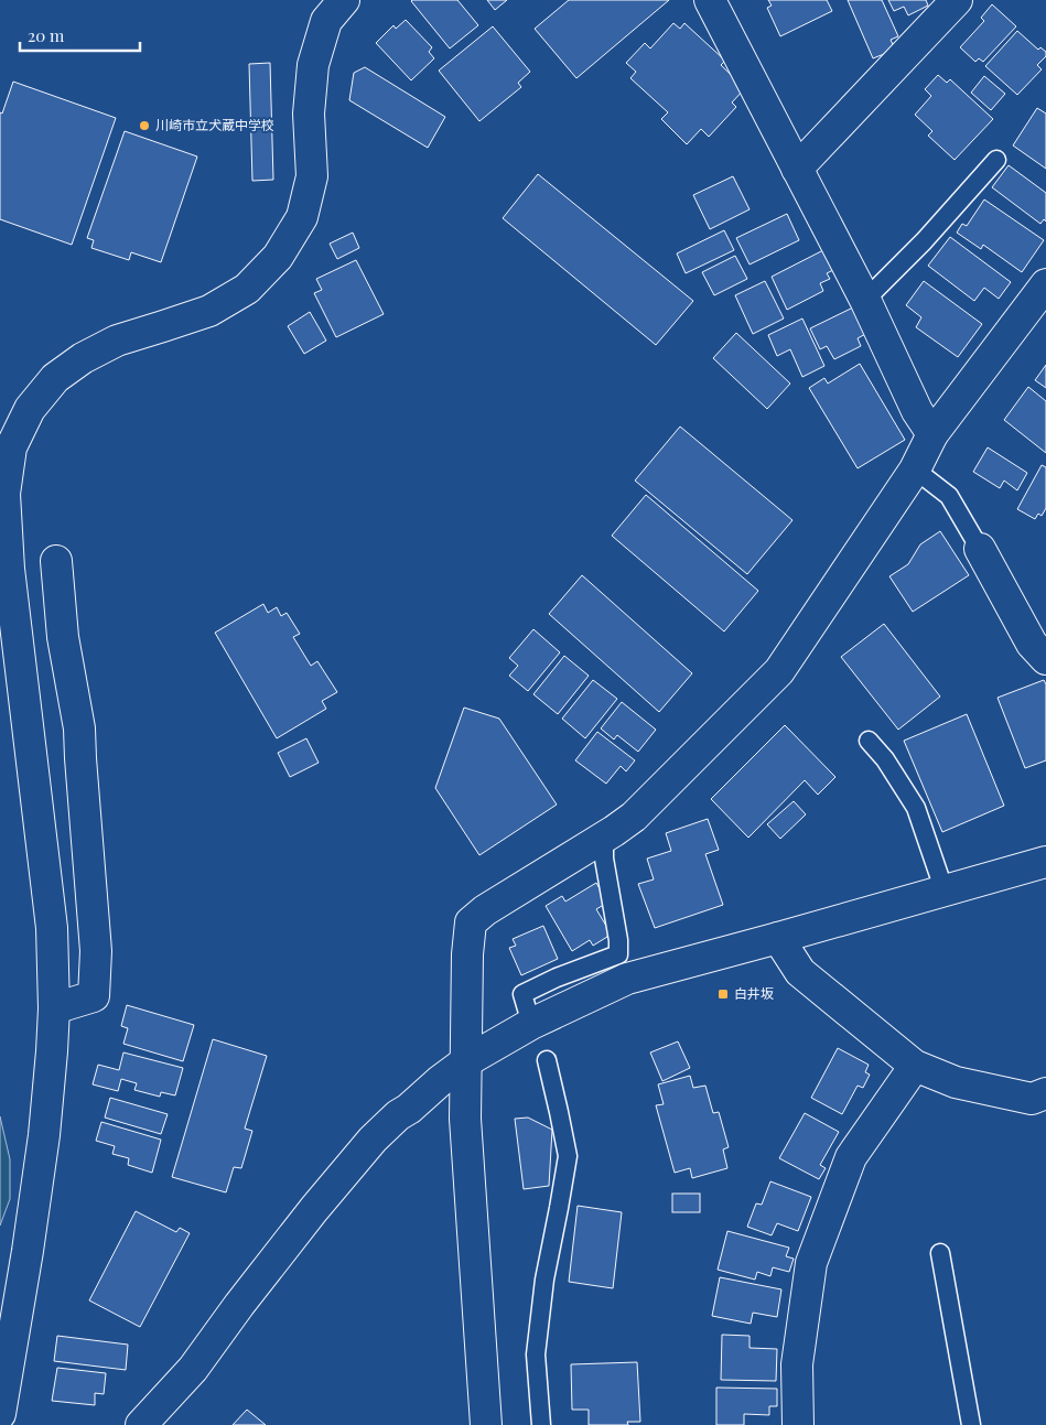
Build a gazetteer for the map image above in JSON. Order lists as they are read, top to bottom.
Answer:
{
  "places": {
    "other": ["川崎市立犬蔵中学校"],
    "transit": ["白井坂"]
  },
  "scale_bar": "20 m"
}
